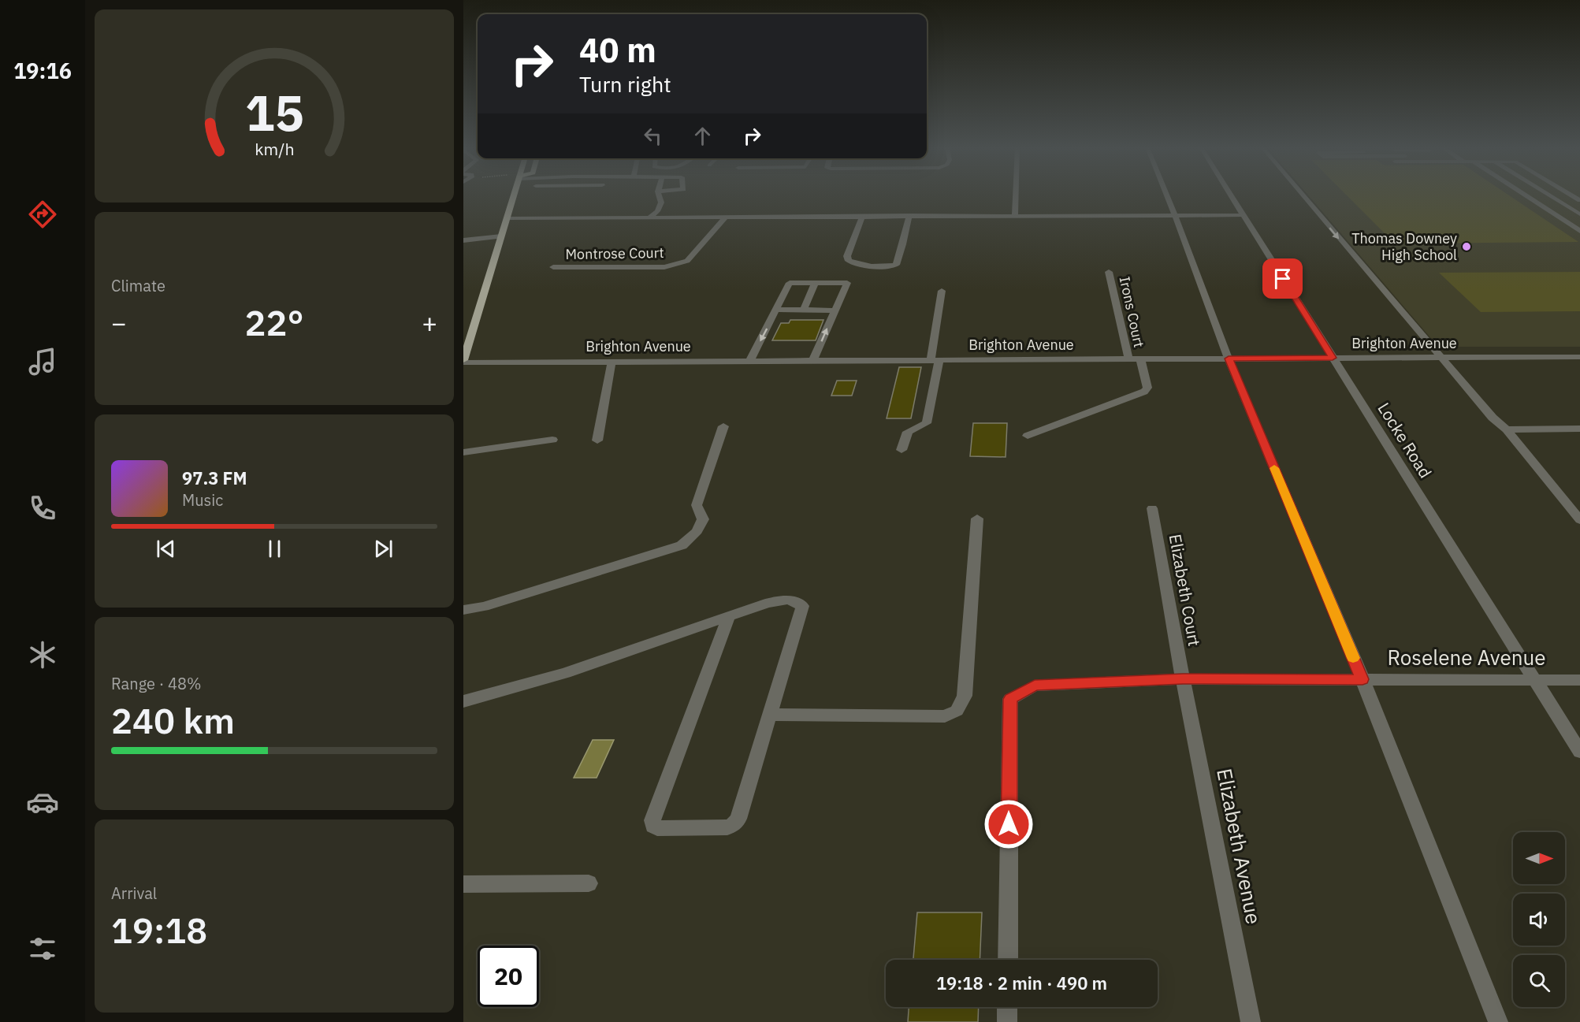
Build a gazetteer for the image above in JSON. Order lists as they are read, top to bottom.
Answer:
{
  "streets": {
    "street": [
      "Montrose Court",
      "Irons Court",
      "Brighton Avenue",
      "Locke Road",
      "Elizabeth Court",
      "Roselene Avenue",
      "Elizabeth Avenue"
    ]
  },
  "crossings": [
    ["Irons Court", "Brighton Avenue"],
    ["Brighton Avenue", "Locke Road"],
    ["Locke Road", "Roselene Avenue"],
    ["Elizabeth Court", "Roselene Avenue"],
    ["Elizabeth Court", "Elizabeth Avenue"],
    ["Roselene Avenue", "Elizabeth Avenue"]
  ],
  "places": ["Thomas Downey High School"],
  "north": "right",
  "page": {
    "tabs": "19:16",
    "turn": ["40 m", "Turn right"],
    "tile": [
      "Climate",
      ["Range · 48%", "240 km"],
      ["Arrival", "19:18"]
    ],
    "heat": ["−", "22°", "+"],
    "song": ["97.3 FM", "Music"],
    "limit": "20",
    "trip": "19:18 · 2 min · 490 m",
    "gauge": ["15", "km/h"]
  }
}
